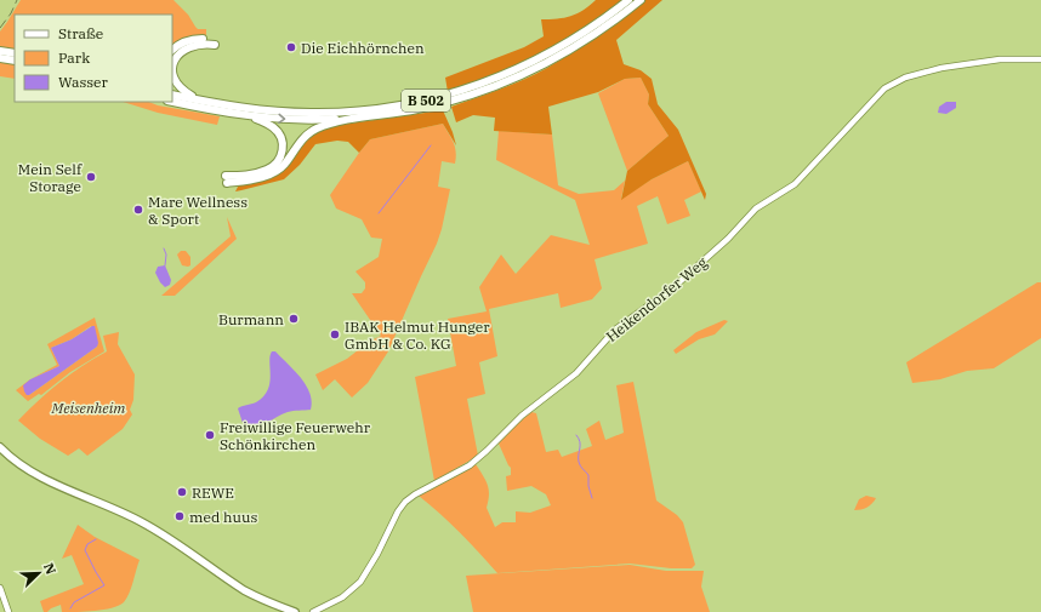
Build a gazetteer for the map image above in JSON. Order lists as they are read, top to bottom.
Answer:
{
  "streets": {
    "highway": ["B 502"],
    "street": ["Heikendorfer Weg"]
  },
  "parks": ["Meisenheim"],
  "places": [
    "Die Eichhörnchen",
    "Mein Self Storage",
    "Mare Wellness & Sport",
    "Burmann",
    "IBAK Helmut Hunger GmbH & Co. KG",
    "Freiwillige Feuerwehr Schönkirchen",
    "REWE",
    "med huus"
  ],
  "legend": ["Straße", "Park", "Wasser"],
  "north": "top right"
}
